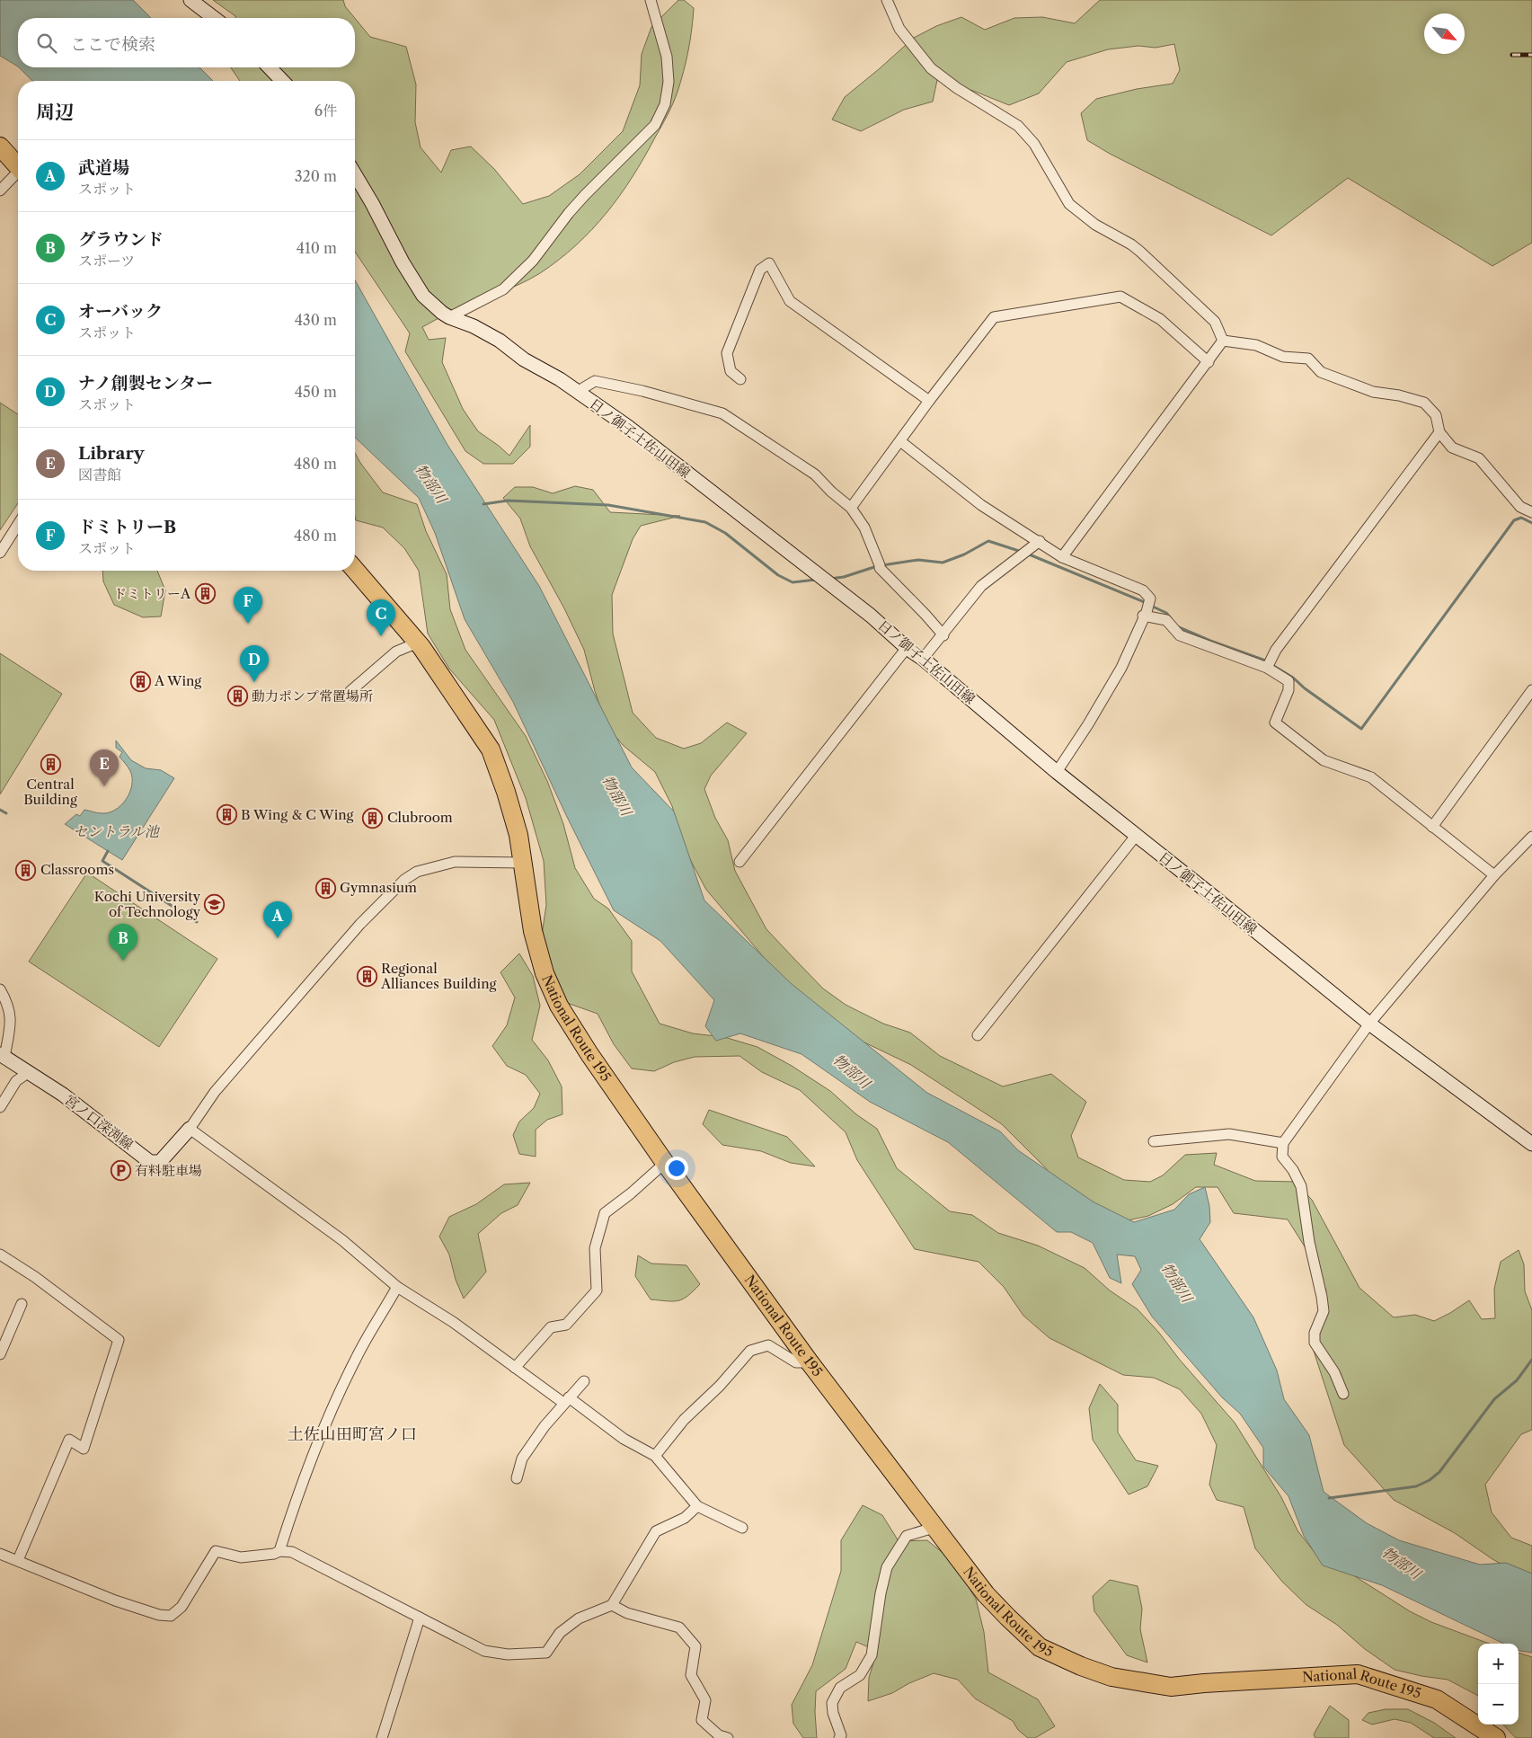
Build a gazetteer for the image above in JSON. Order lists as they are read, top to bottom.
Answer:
{
  "streets": {
    "highway": ["National Route 195"],
    "main road": ["日ノ御子土佐山田線", "宮ノ口深渕線"]
  },
  "districts": ["土佐山田町宮ノ口"],
  "water": ["物部川", "セントラル池"],
  "places": {
    "building": [
      "ドミトリーA",
      "A Wing",
      "動力ポンプ常置場所",
      "Central Building",
      "B Wing & C Wing",
      "Clubroom",
      "Classrooms",
      "Gymnasium",
      "Regional Alliances Building"
    ],
    "school or university": ["Kochi University of Technology"],
    "parking": ["有料駐車場"]
  },
  "north": "bottom right",
  "page": {
    "search": "ここで検索",
    "heading": ["周辺", "6件"],
    "list": [
      {
        "mark": "A",
        "name": "武道場",
        "note": "スポット",
        "value": "320 m"
      },
      {
        "mark": "B",
        "name": "グラウンド",
        "note": "スポーツ",
        "value": "410 m"
      },
      {
        "mark": "C",
        "name": "オーバック",
        "note": "スポット",
        "value": "430 m"
      },
      {
        "mark": "D",
        "name": "ナノ創製センター",
        "note": "スポット",
        "value": "450 m"
      },
      {
        "mark": "E",
        "name": "Library",
        "note": "図書館",
        "value": "480 m"
      },
      {
        "mark": "F",
        "name": "ドミトリーB",
        "note": "スポット",
        "value": "480 m"
      }
    ],
    "pins": [
      "F",
      "C",
      "D",
      "E",
      "A",
      "B"
    ],
    "map_buttons": ["+", "−"]
  }
}
